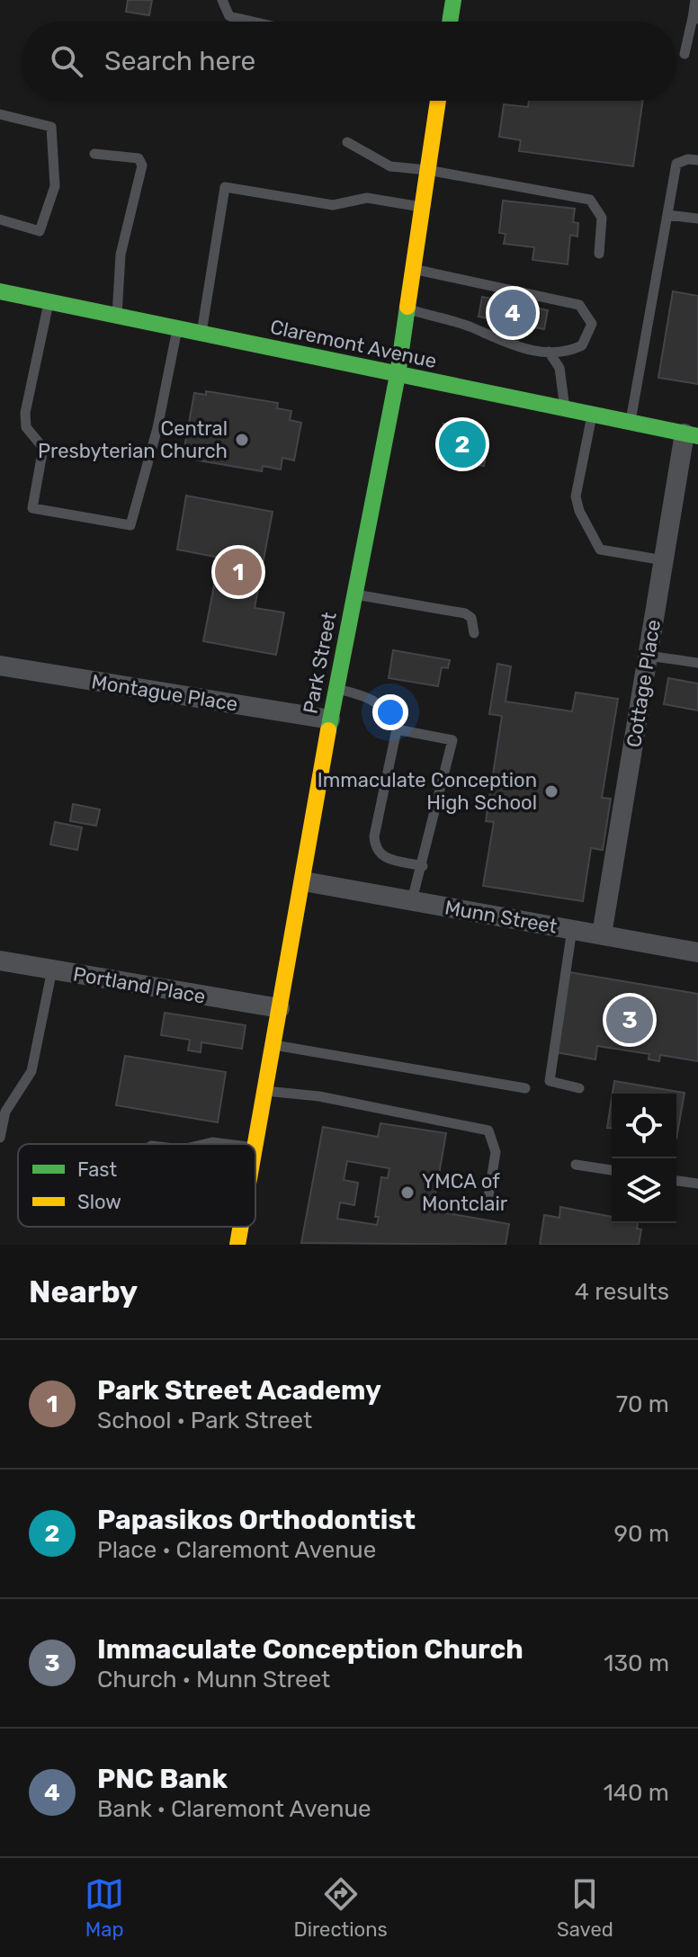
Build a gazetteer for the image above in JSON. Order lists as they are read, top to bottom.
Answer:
{
  "streets": {
    "street": [
      "Claremont Avenue",
      "Park Street",
      "Cottage Place",
      "Montague Place",
      "Munn Street",
      "Portland Place"
    ]
  },
  "crossings": [
    ["Claremont Avenue", "Park Street"],
    ["Claremont Avenue", "Cottage Place"],
    ["Park Street", "Montague Place"],
    ["Park Street", "Munn Street"],
    ["Park Street", "Portland Place"],
    ["Cottage Place", "Munn Street"]
  ],
  "places": ["Central Presbyterian Church", "Immaculate Conception High School", "YMCA of Montclair"],
  "legend": ["Fast", "Slow"],
  "page": {
    "search": "Search here",
    "pins": [
      "4",
      "2",
      "1",
      "3"
    ],
    "heading": ["Nearby", "4 results"],
    "list": [
      {
        "mark": "1",
        "name": "Park Street Academy",
        "note": "School · Park Street",
        "value": "70 m"
      },
      {
        "mark": "2",
        "name": "Papasikos Orthodontist",
        "note": "Place · Claremont Avenue",
        "value": "90 m"
      },
      {
        "mark": "3",
        "name": "Immaculate Conception Church",
        "note": "Church · Munn Street",
        "value": "130 m"
      },
      {
        "mark": "4",
        "name": "PNC Bank",
        "note": "Bank · Claremont Avenue",
        "value": "140 m"
      }
    ],
    "nav": ["Map", "Directions", "Saved"]
  }
}
